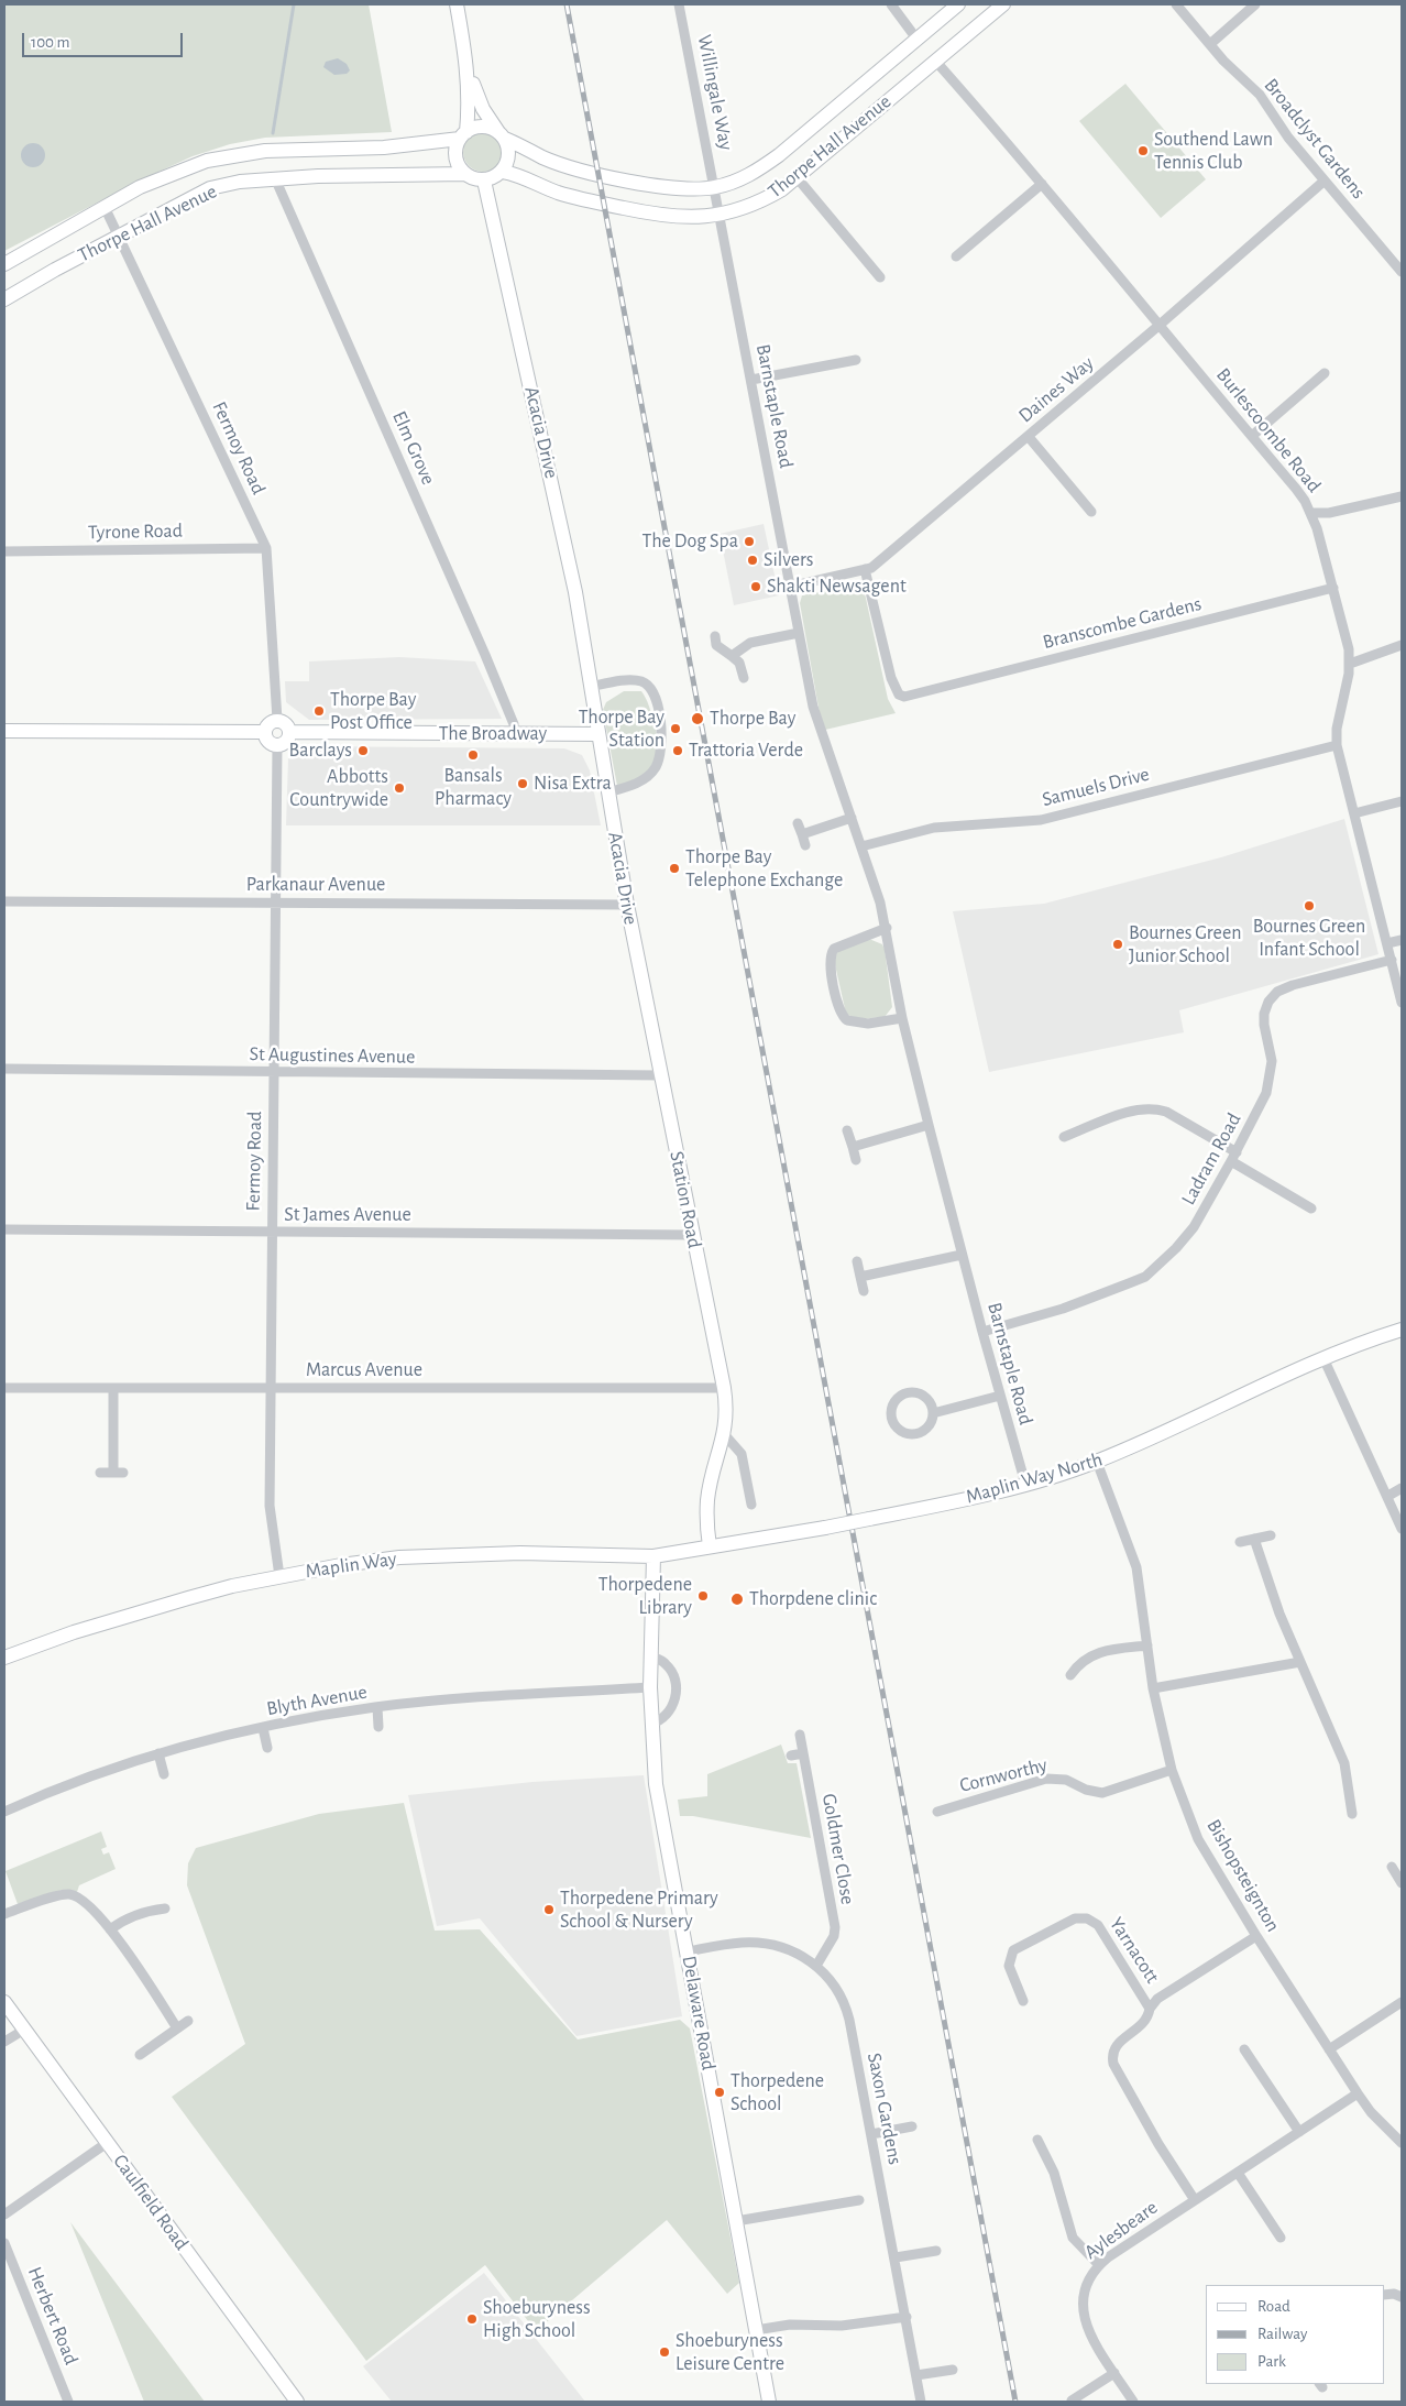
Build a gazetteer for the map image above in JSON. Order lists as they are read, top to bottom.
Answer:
{
  "streets": {
    "street": [
      "Willingale Way",
      "Broadclyst Gardens",
      "Thorpe Hall Avenue",
      "Daines Way",
      "Barnstaple Road",
      "Burlescoombe Road",
      "Acacia Drive",
      "Fermoy Road",
      "Elm Grove",
      "Tyrone Road",
      "Branscombe Gardens",
      "The Broadway",
      "Samuels Drive",
      "Parkanaur Avenue",
      "St Augustines Avenue",
      "Ladram Road",
      "Station Road",
      "St James Avenue",
      "Marcus Avenue",
      "Maplin Way North",
      "Maplin Way",
      "Blyth Avenue",
      "Cornworthy",
      "Goldmer Close",
      "Bishopsteignton",
      "Yarnacott",
      "Delaware Road",
      "Saxon Gardens",
      "Caulfield Road",
      "Aylesbeare",
      "Herbert Road"
    ]
  },
  "crossings": [
    ["Willingale Way", "Thorpe Hall Avenue"],
    ["Willingale Way", "Barnstaple Road"],
    ["Broadclyst Gardens", "Daines Way"],
    ["Thorpe Hall Avenue", "Barnstaple Road"],
    ["Thorpe Hall Avenue", "Burlescoombe Road"],
    ["Thorpe Hall Avenue", "Acacia Drive"],
    ["Thorpe Hall Avenue", "Fermoy Road"],
    ["Thorpe Hall Avenue", "Elm Grove"],
    ["Daines Way", "Barnstaple Road"],
    ["Daines Way", "Burlescoombe Road"],
    ["Daines Way", "Branscombe Gardens"],
    ["Barnstaple Road", "Samuels Drive"],
    ["Barnstaple Road", "Ladram Road"],
    ["Barnstaple Road", "Maplin Way North"],
    ["Burlescoombe Road", "Branscombe Gardens"],
    ["Burlescoombe Road", "Samuels Drive"],
    ["Burlescoombe Road", "Ladram Road"],
    ["Acacia Drive", "The Broadway"],
    ["Acacia Drive", "Parkanaur Avenue"],
    ["Acacia Drive", "Station Road"],
    ["Fermoy Road", "Tyrone Road"],
    ["Fermoy Road", "The Broadway"],
    ["Fermoy Road", "Parkanaur Avenue"],
    ["Fermoy Road", "St Augustines Avenue"],
    ["Fermoy Road", "St James Avenue"],
    ["Fermoy Road", "Marcus Avenue"],
    ["Fermoy Road", "Maplin Way"],
    ["Elm Grove", "The Broadway"],
    ["St Augustines Avenue", "Station Road"],
    ["Station Road", "St James Avenue"],
    ["Station Road", "Marcus Avenue"],
    ["Station Road", "Maplin Way North"],
    ["Station Road", "Maplin Way"],
    ["Maplin Way North", "Maplin Way"],
    ["Maplin Way North", "Bishopsteignton"],
    ["Maplin Way", "Delaware Road"],
    ["Blyth Avenue", "Delaware Road"],
    ["Cornworthy", "Bishopsteignton"],
    ["Goldmer Close", "Saxon Gardens"],
    ["Bishopsteignton", "Yarnacott"],
    ["Bishopsteignton", "Aylesbeare"],
    ["Yarnacott", "Aylesbeare"],
    ["Delaware Road", "Saxon Gardens"]
  ],
  "places": [
    "Southend Lawn Tennis Club",
    "The Dog Spa",
    "Silvers",
    "Shakti Newsagent",
    "Thorpe Bay Post Office",
    "Thorpe Bay",
    "Thorpe Bay Station",
    "Barclays",
    "Trattoria Verde",
    "Bansals Pharmacy",
    "Nisa Extra",
    "Abbotts Countrywide",
    "Thorpe Bay Telephone Exchange",
    "Bournes Green Infant School",
    "Bournes Green Junior School",
    "Thorpedene Library",
    "Thorpdene clinic",
    "Thorpedene Primary School & Nursery",
    "Thorpedene School",
    "Shoeburyness High School",
    "Shoeburyness Leisure Centre"
  ],
  "legend": ["Road", "Railway", "Park"],
  "scale_bar": "100 m"
}
